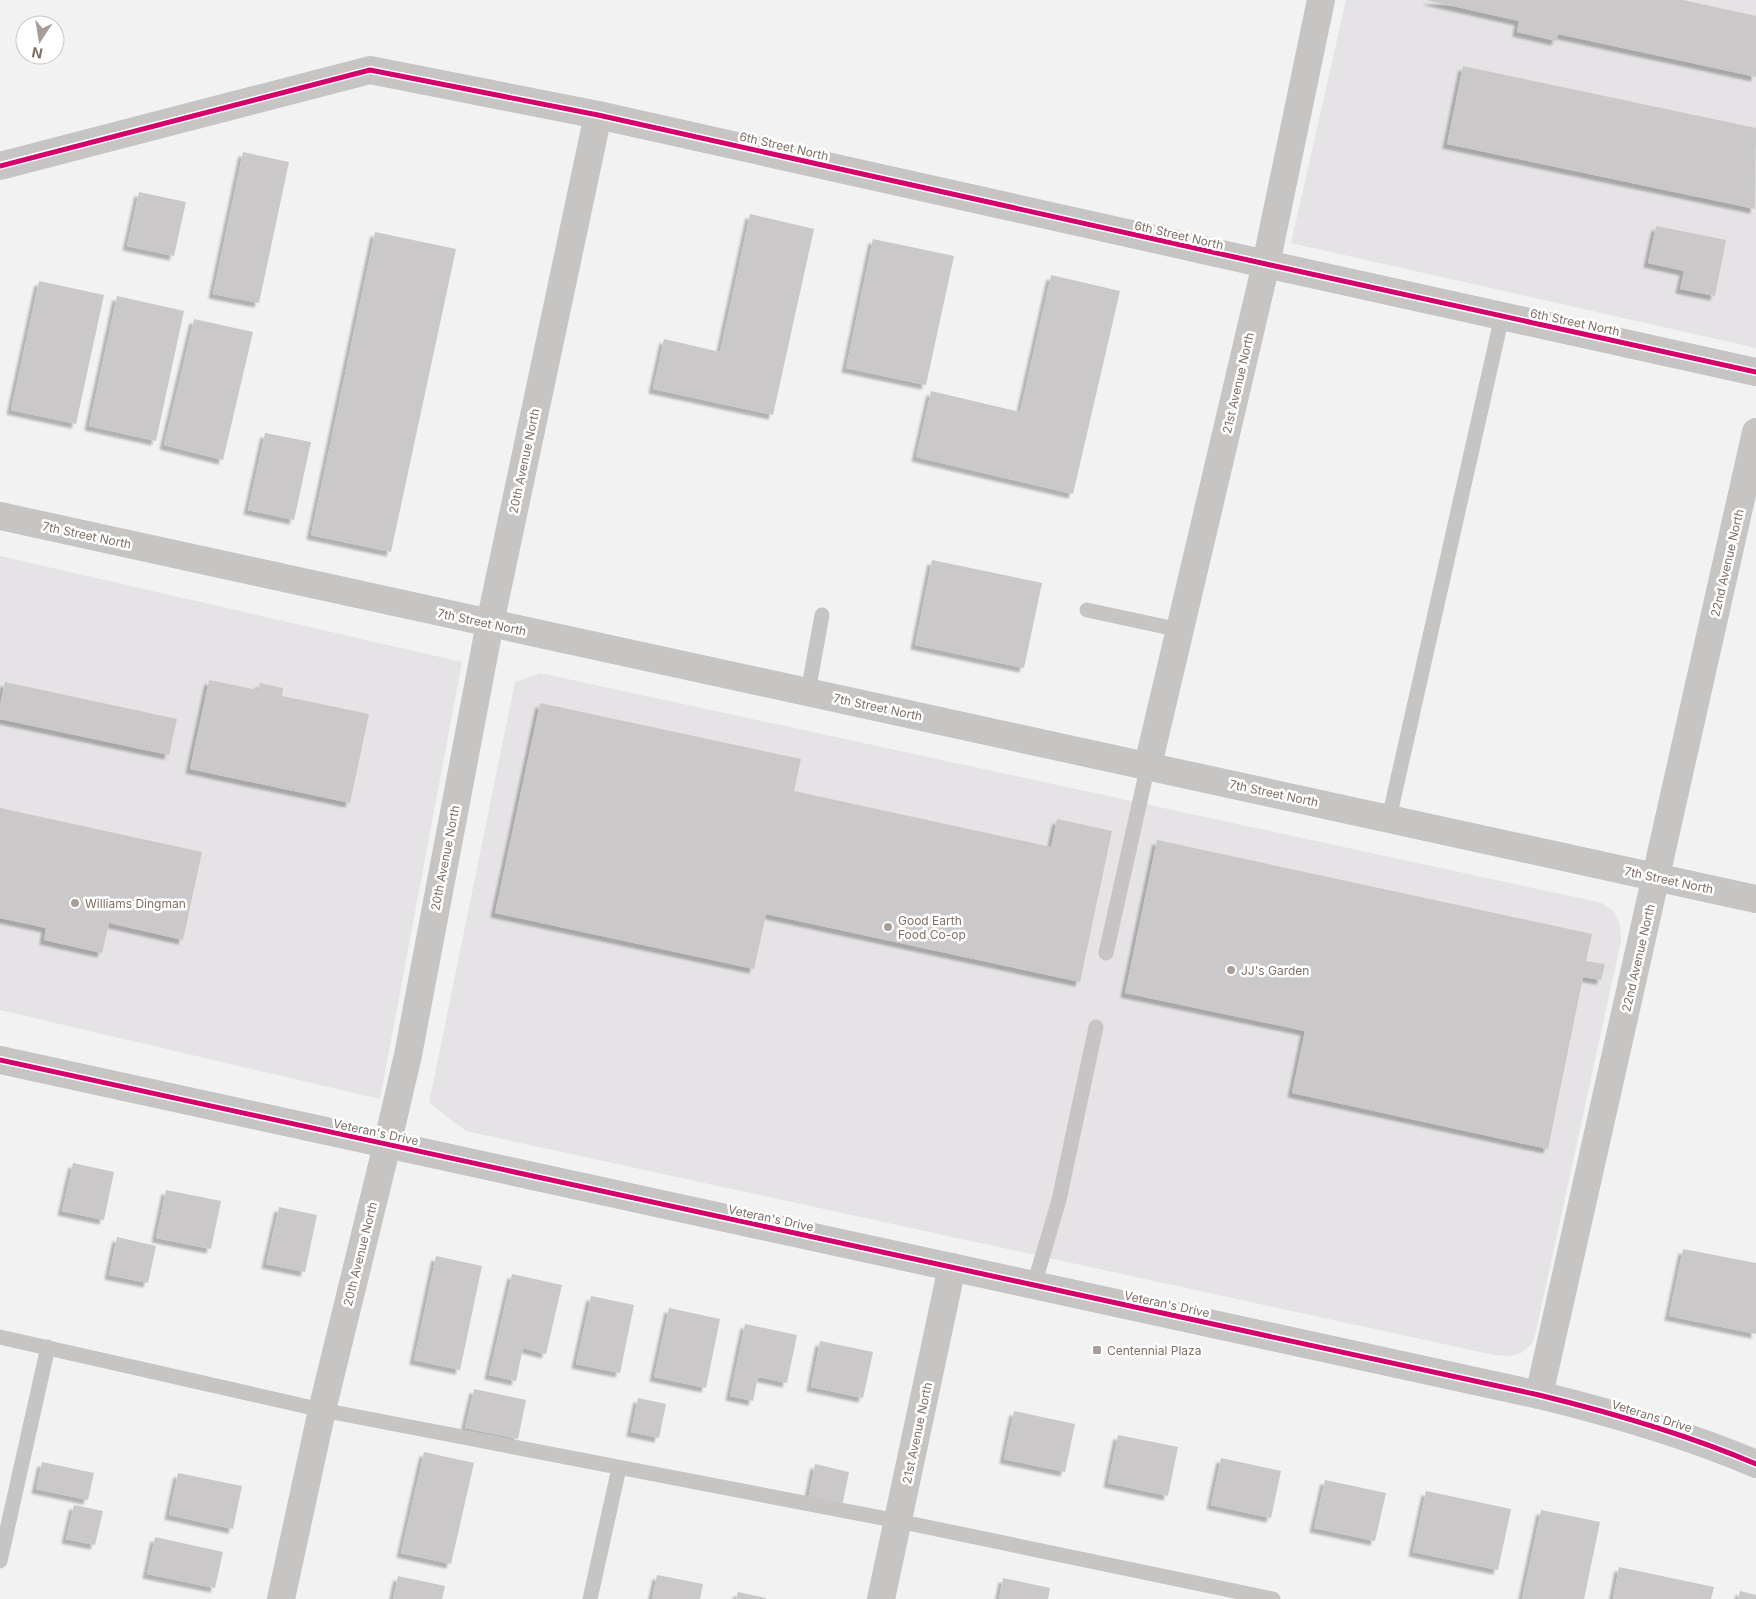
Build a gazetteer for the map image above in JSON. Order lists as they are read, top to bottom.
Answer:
{
  "streets": {
    "street": [
      "6th Street North",
      "21st Avenue North",
      "20th Avenue North",
      "7th Street North",
      "22nd Avenue North",
      "Veteran's Drive",
      "Veterans Drive"
    ]
  },
  "crossings": [
    ["6th Street North", "21st Avenue North"],
    ["6th Street North", "20th Avenue North"],
    ["21st Avenue North", "7th Street North"],
    ["21st Avenue North", "Veteran's Drive"],
    ["20th Avenue North", "7th Street North"],
    ["20th Avenue North", "Veteran's Drive"],
    ["7th Street North", "22nd Avenue North"],
    ["22nd Avenue North", "Veteran's Drive"],
    ["22nd Avenue North", "Veterans Drive"],
    ["Veteran's Drive", "Veterans Drive"]
  ],
  "places": {
    "other": ["Williams Dingman", "Good Earth Food Co-op", "JJ's Garden"],
    "transit": ["Centennial Plaza"]
  },
  "north": "bottom"
}
